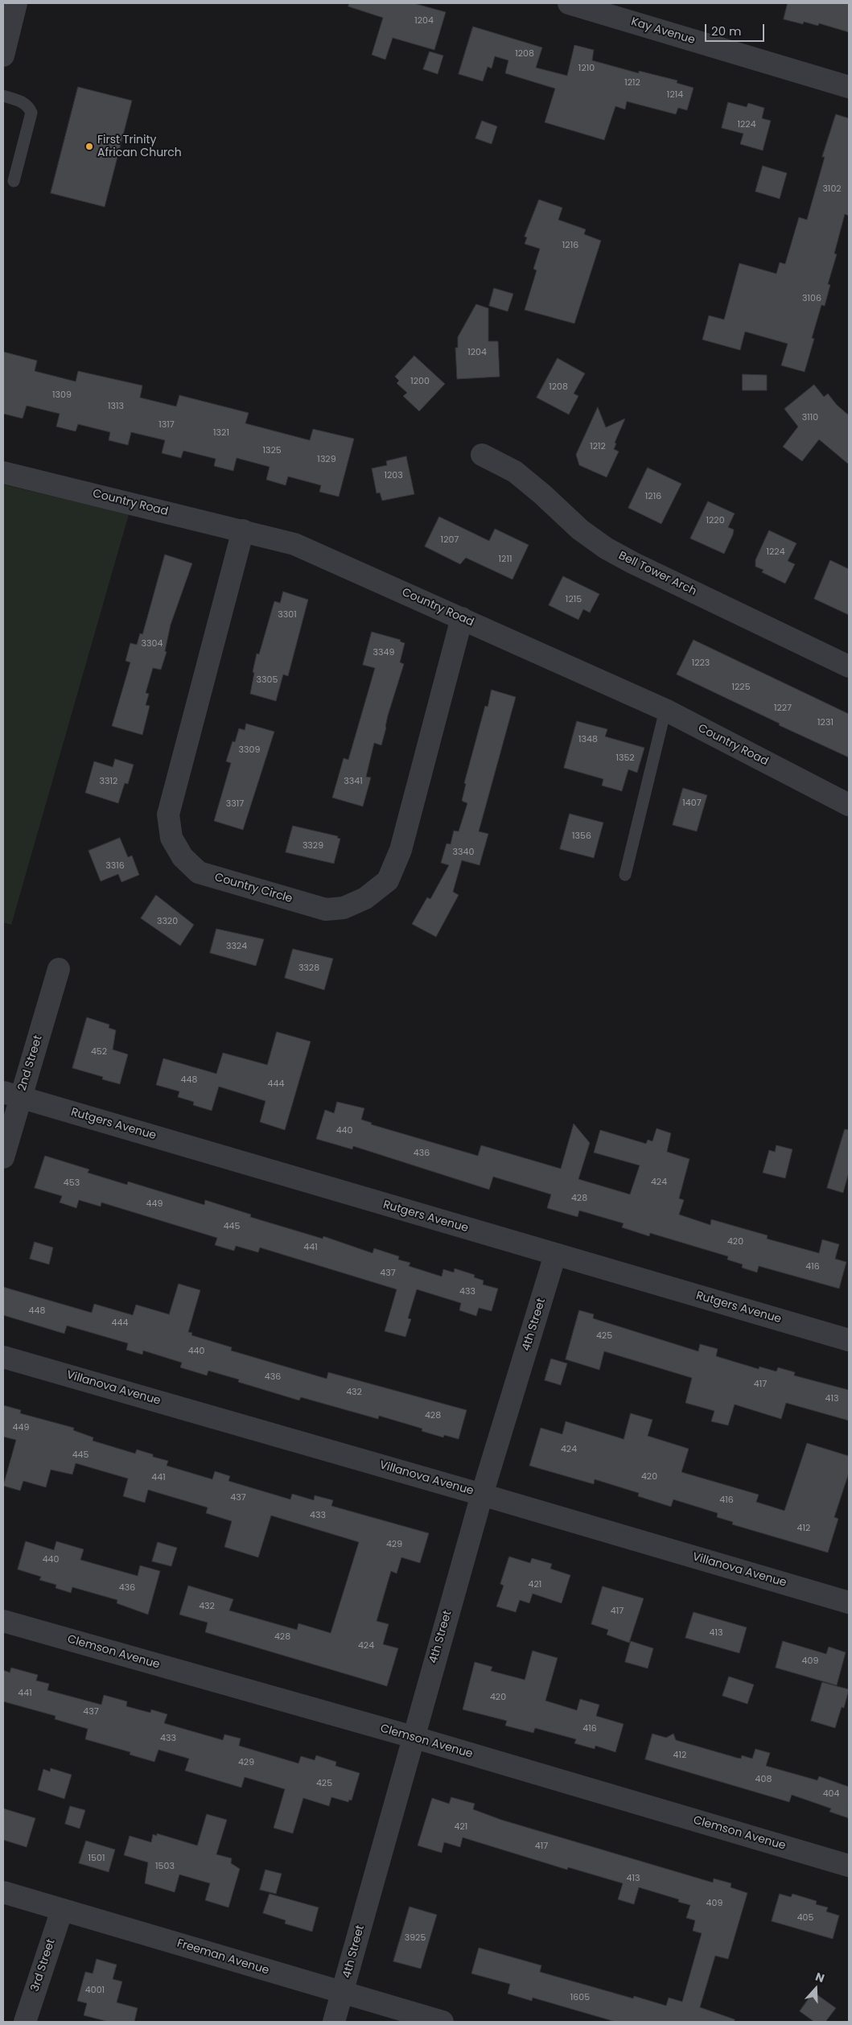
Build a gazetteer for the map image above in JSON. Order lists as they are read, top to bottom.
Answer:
{
  "streets": {
    "street": [
      "Kay Avenue",
      "Country Road",
      "Bell Tower Arch",
      "Country Circle",
      "2nd Street",
      "Rutgers Avenue",
      "4th Street",
      "Villanova Avenue",
      "Clemson Avenue",
      "Freeman Avenue",
      "3rd Street"
    ]
  },
  "crossings": [
    ["Country Road", "Country Circle"],
    ["2nd Street", "Rutgers Avenue"],
    ["Rutgers Avenue", "4th Street"],
    ["4th Street", "Villanova Avenue"],
    ["4th Street", "Clemson Avenue"],
    ["4th Street", "Freeman Avenue"],
    ["Freeman Avenue", "3rd Street"]
  ],
  "places": ["First Trinity African Church"],
  "house_numbers": [
    "1204",
    "1208",
    "1210",
    "1212",
    "1214",
    "1224",
    "3102",
    "1216",
    "3106",
    "1204",
    "1200",
    "1208",
    "1309",
    "1313",
    "3110",
    "1317",
    "1321",
    "1212",
    "1325",
    "1329",
    "1203",
    "1216",
    "1220",
    "1207",
    "1224",
    "1211",
    "1215",
    "3301",
    "3304",
    "3349",
    "1223",
    "3305",
    "1225",
    "1227",
    "1231",
    "1348",
    "3309",
    "1352",
    "3312",
    "3341",
    "1407",
    "3317",
    "1356",
    "3329",
    "3340",
    "3316",
    "3320",
    "3324",
    "3328",
    "452",
    "448",
    "444",
    "440",
    "436",
    "424",
    "453",
    "428",
    "449",
    "445",
    "420",
    "441",
    "416",
    "437",
    "433",
    "448",
    "444",
    "425",
    "440",
    "436",
    "417",
    "432",
    "413",
    "428",
    "449",
    "424",
    "445",
    "420",
    "441",
    "437",
    "416",
    "433",
    "412",
    "429",
    "440",
    "421",
    "436",
    "432",
    "417",
    "413",
    "428",
    "424",
    "409",
    "441",
    "420",
    "437",
    "416",
    "433",
    "412",
    "429",
    "408",
    "425",
    "404",
    "421",
    "417",
    "1501",
    "1503",
    "413",
    "409",
    "405",
    "3925",
    "4001",
    "1605"
  ],
  "scale_bar": "20 m",
  "north": "top"
}
